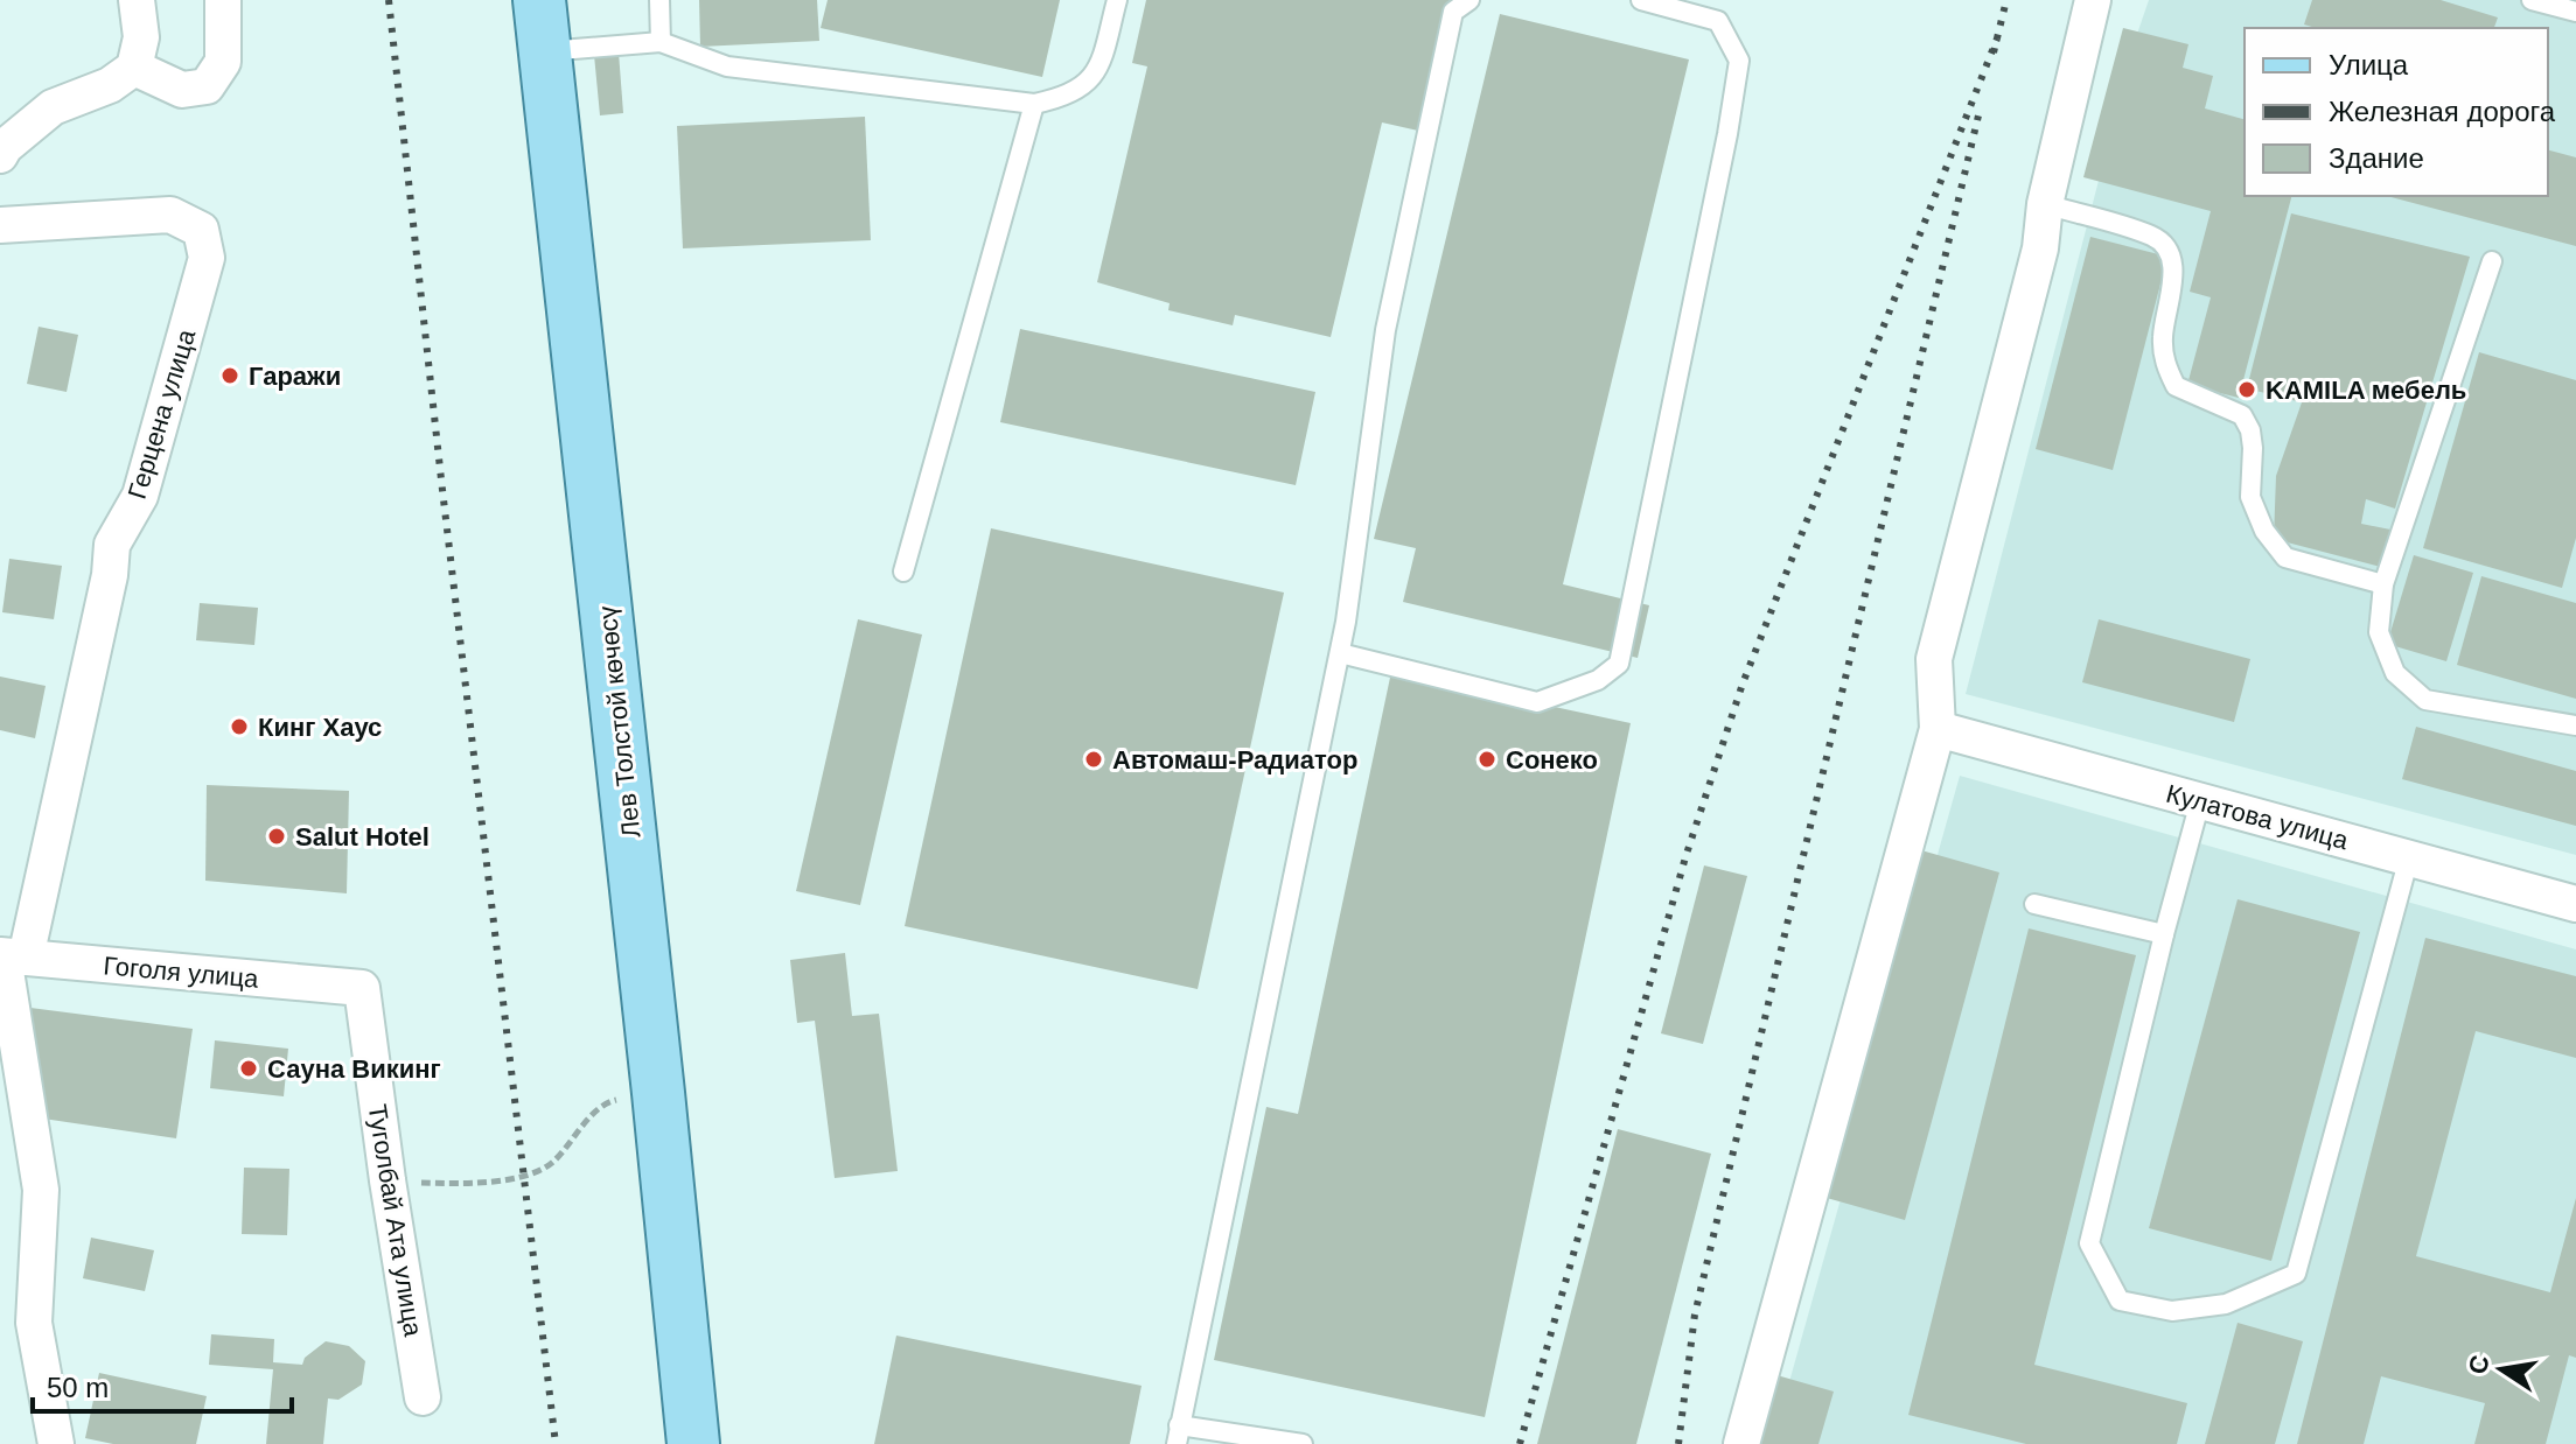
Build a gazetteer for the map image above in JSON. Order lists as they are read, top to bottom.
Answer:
{
  "streets": {
    "main road": ["Лев Толстой көчөсү"],
    "street": [
      "Герцена улица",
      "Кулатова улица",
      "Гоголя улица",
      "Туголбай Ата улица"
    ]
  },
  "crossings": [
    ["Герцена улица", "Гоголя улица"],
    ["Гоголя улица", "Туголбай Ата улица"]
  ],
  "places": [
    "Гаражи",
    "KAMILA мебель",
    "Кинг Хаус",
    "Автомаш-Радиатор",
    "Сонеко",
    "Salut Hotel",
    "Сауна Викинг"
  ],
  "legend": ["Улица", "Железная дорога", "Здание"],
  "scale_bar": "50 m",
  "north": "left"
}
